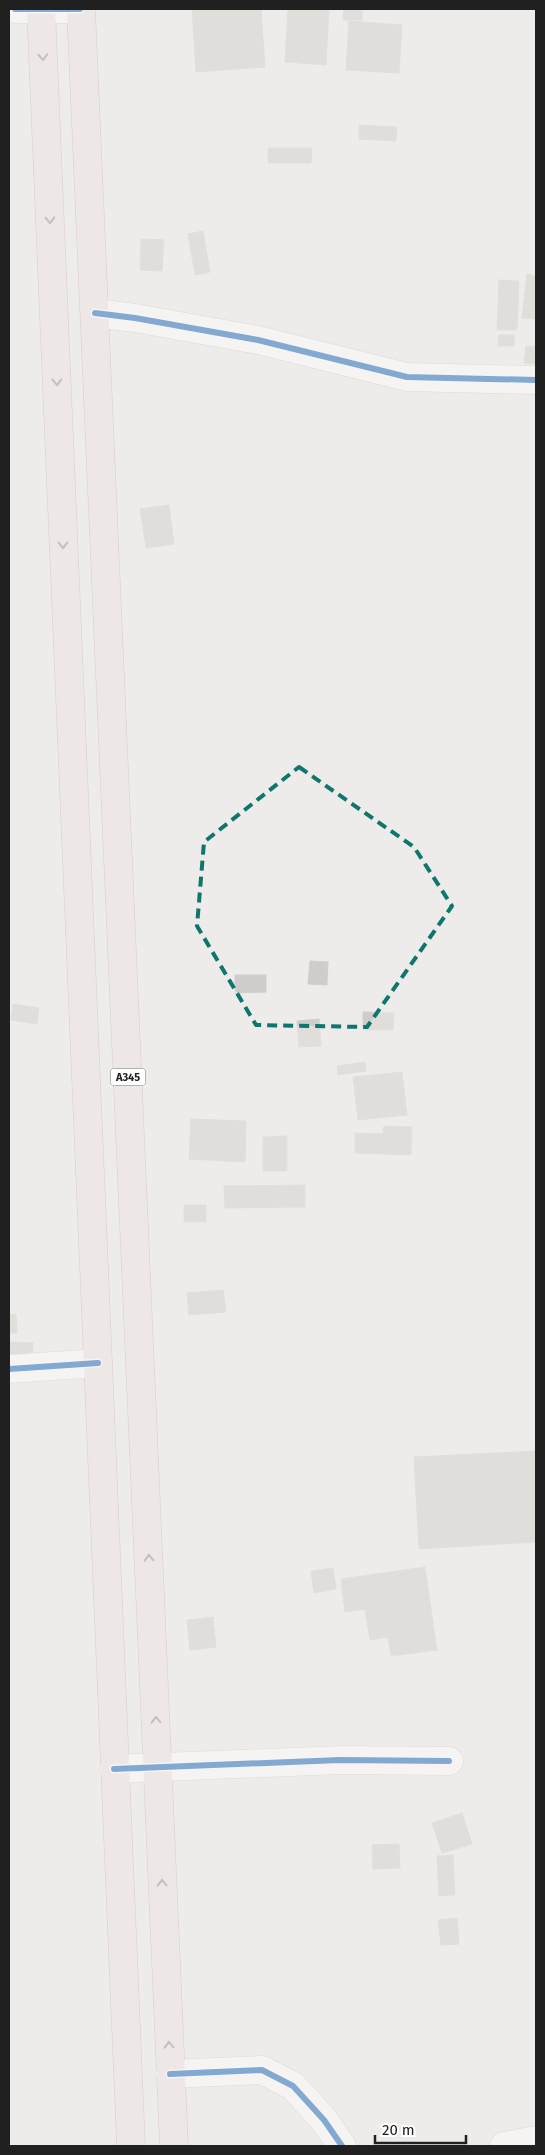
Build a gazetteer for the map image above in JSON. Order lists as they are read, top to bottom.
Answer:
{
  "streets": {
    "highway": ["A345"]
  },
  "scale_bar": "20 m"
}
